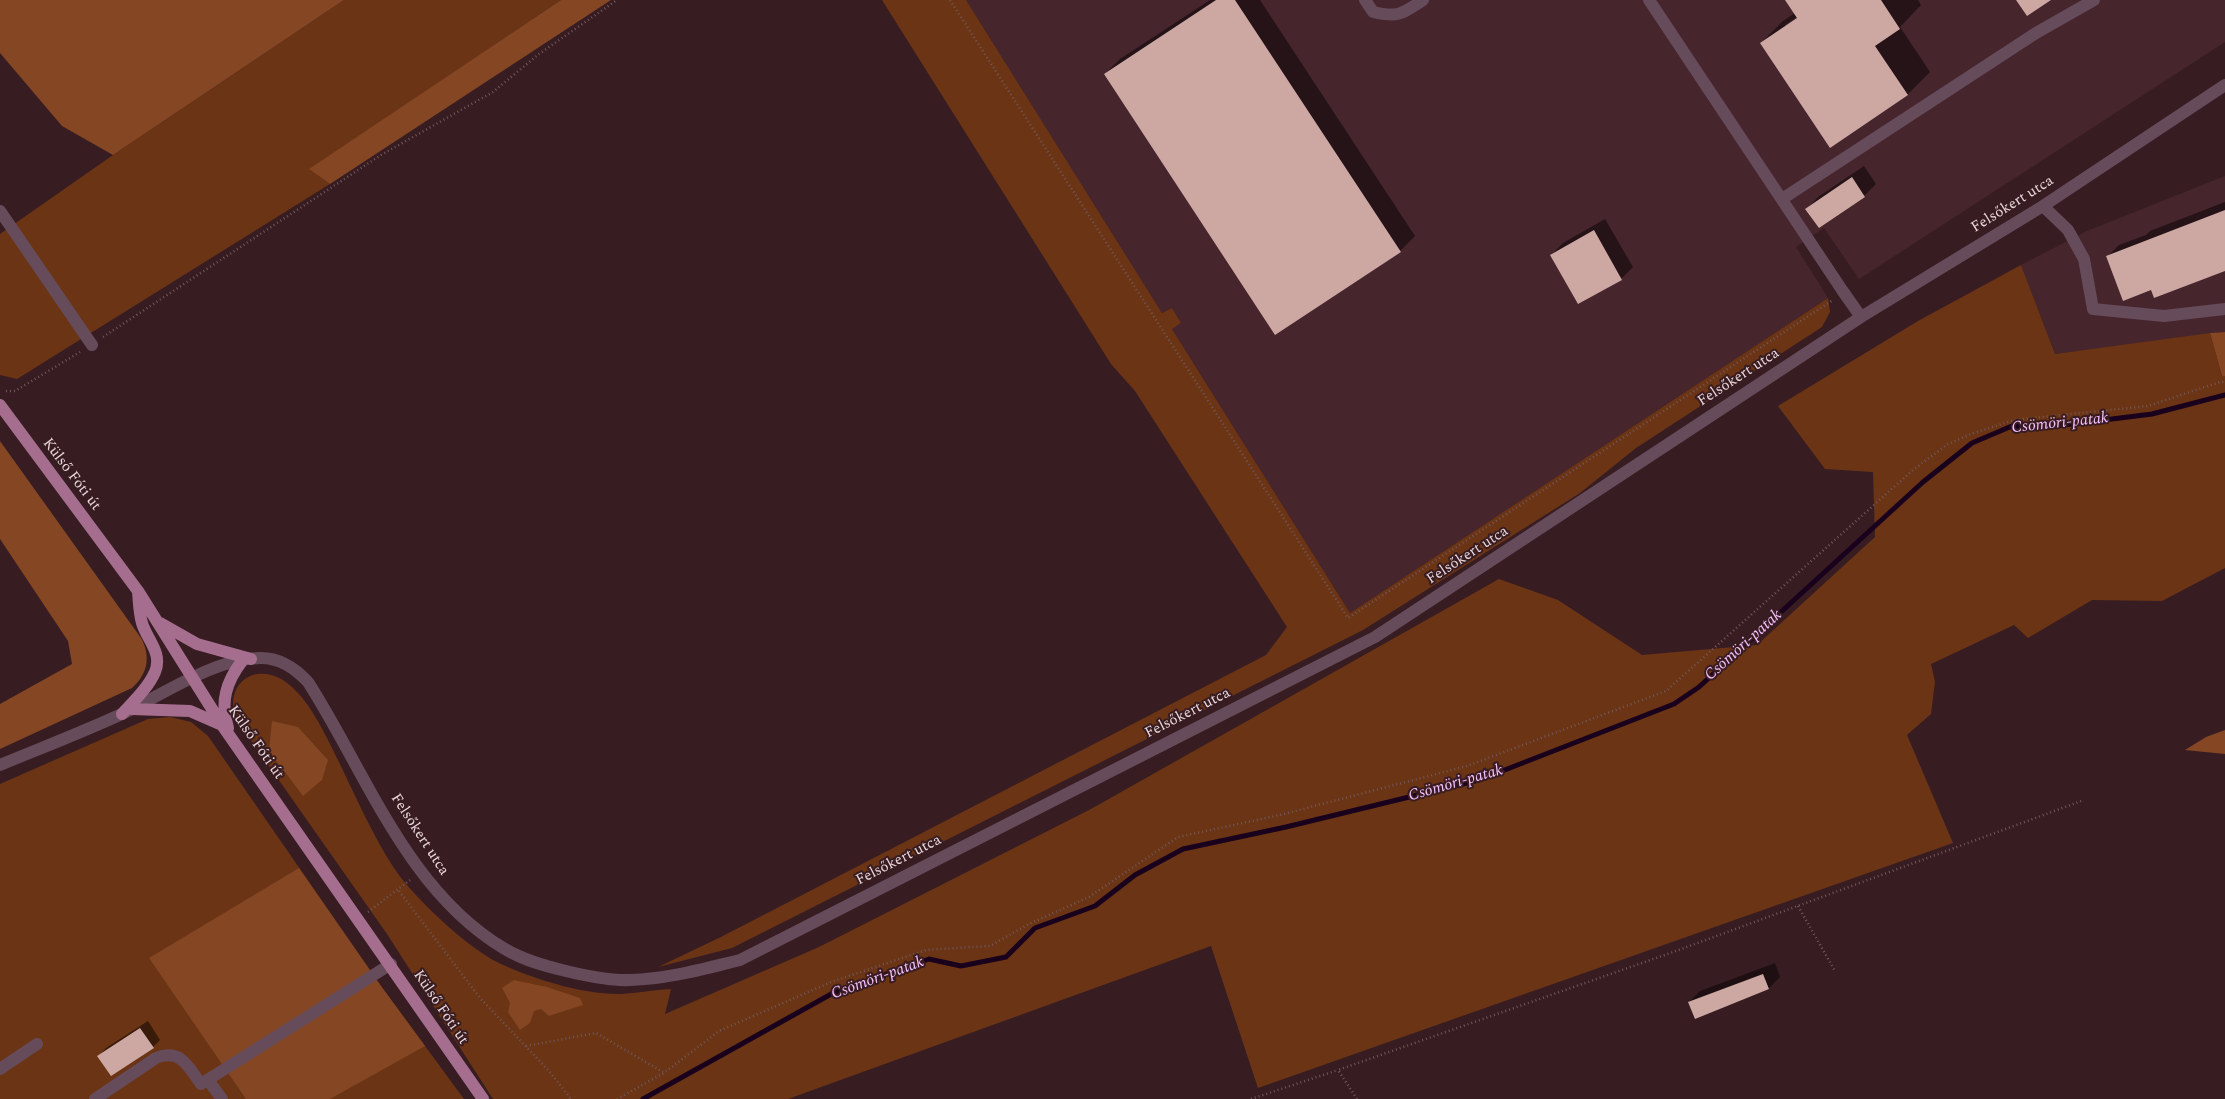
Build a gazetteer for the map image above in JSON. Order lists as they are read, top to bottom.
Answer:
{
  "streets": {
    "main road": ["Külső Fóti út"],
    "street": ["Felsőkert utca"]
  },
  "crossings": [
    ["Felsőkert utca", "Külső Fóti út"]
  ],
  "water": ["Csömöri-patak"]
}
